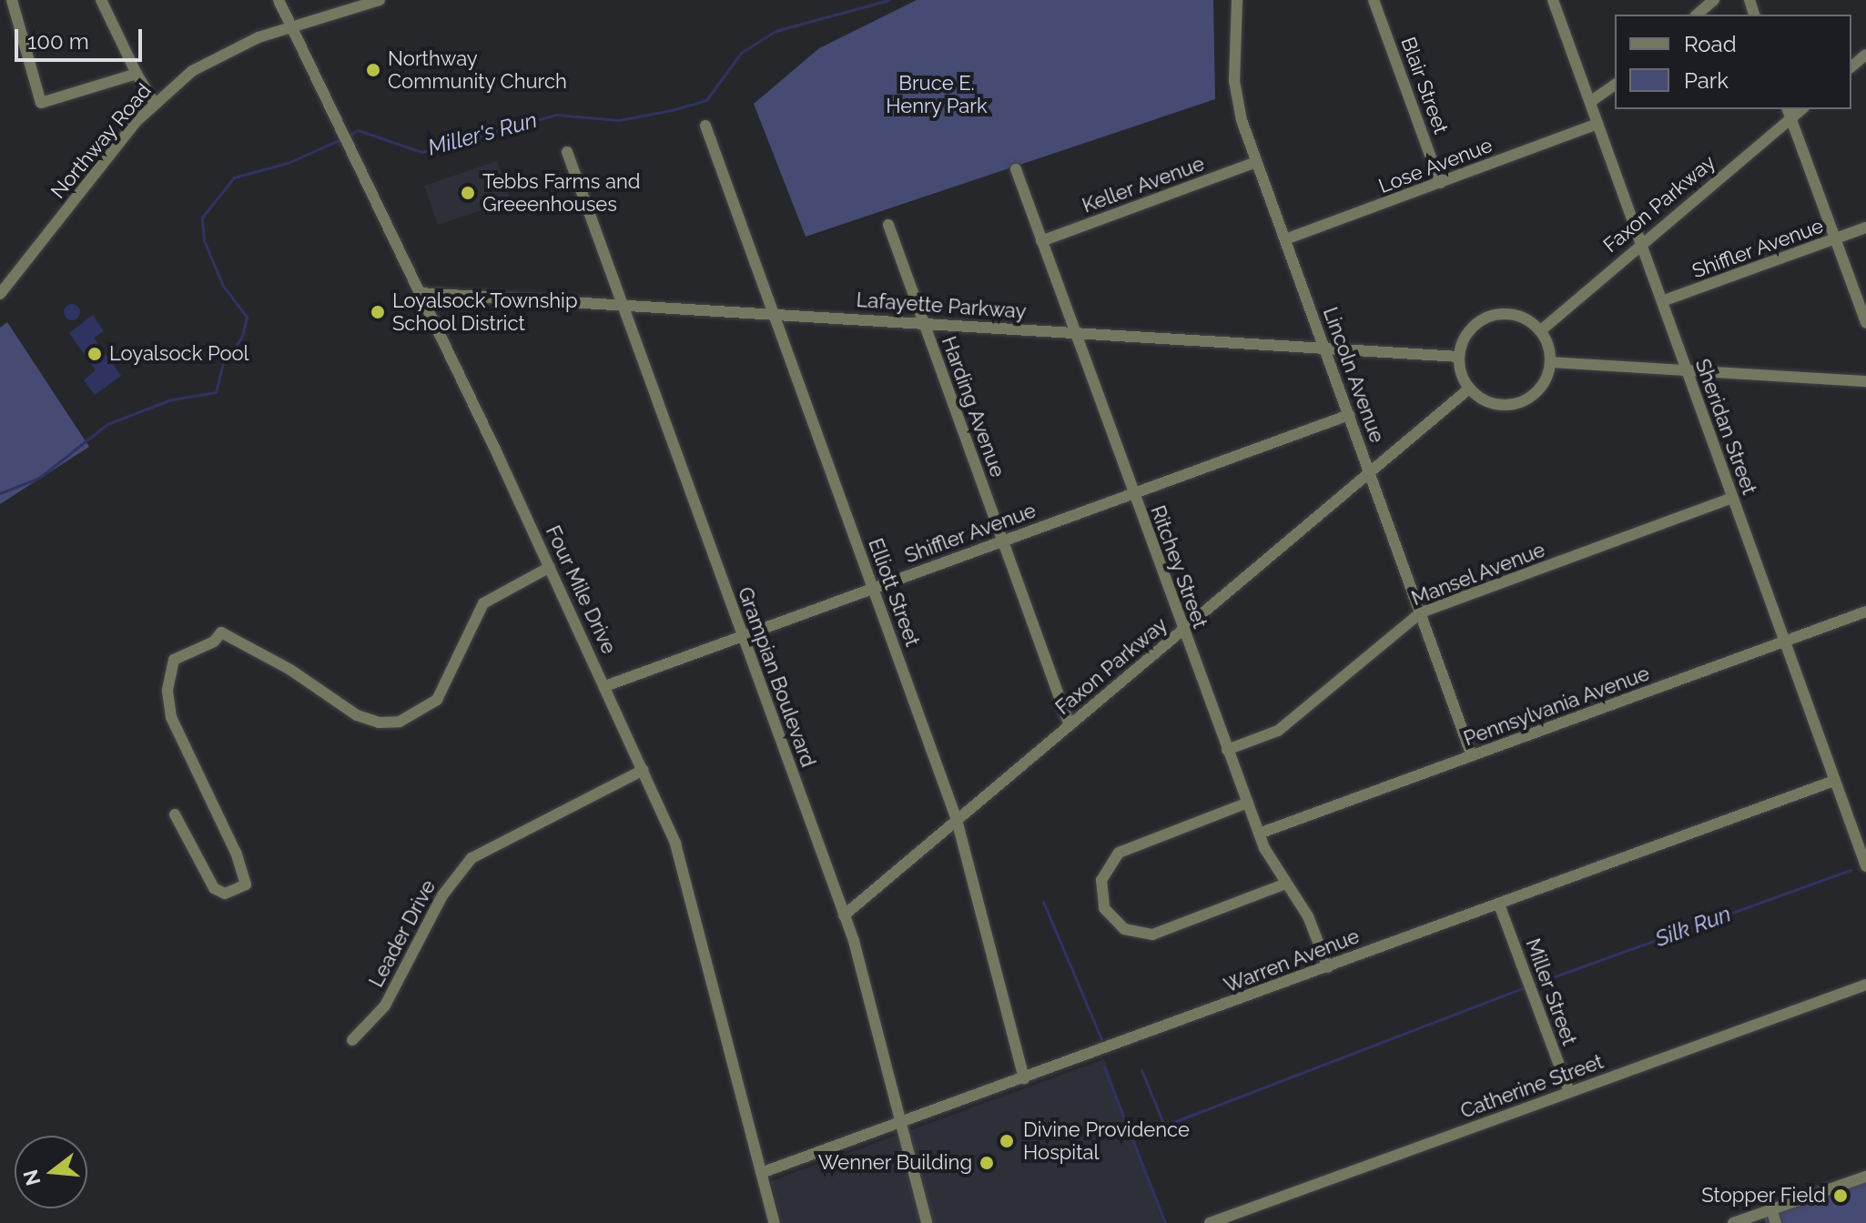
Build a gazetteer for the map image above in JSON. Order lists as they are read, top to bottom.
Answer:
{
  "streets": {
    "street": [
      "Blair Street",
      "Northway Road",
      "Lose Avenue",
      "Keller Avenue",
      "Faxon Parkway",
      "Shiffler Avenue",
      "Lafayette Parkway",
      "Lincoln Avenue",
      "Harding Avenue",
      "Sheridan Street",
      "Ritchey Street",
      "Mansel Avenue",
      "Four Mile Drive",
      "Elliott Street",
      "Grampian Boulevard",
      "Pennsylvania Avenue",
      "Leader Drive",
      "Warren Avenue",
      "Miller Street",
      "Catherine Street"
    ]
  },
  "crossings": [
    ["Blair Street", "Lose Avenue"],
    ["Northway Road", "Four Mile Drive"],
    ["Lose Avenue", "Lincoln Avenue"],
    ["Lose Avenue", "Sheridan Street"],
    ["Keller Avenue", "Lincoln Avenue"],
    ["Keller Avenue", "Ritchey Street"],
    ["Faxon Parkway", "Lafayette Parkway"],
    ["Faxon Parkway", "Lincoln Avenue"],
    ["Faxon Parkway", "Harding Avenue"],
    ["Faxon Parkway", "Sheridan Street"],
    ["Faxon Parkway", "Ritchey Street"],
    ["Faxon Parkway", "Elliott Street"],
    ["Faxon Parkway", "Grampian Boulevard"],
    ["Shiffler Avenue", "Lincoln Avenue"],
    ["Shiffler Avenue", "Harding Avenue"],
    ["Shiffler Avenue", "Sheridan Street"],
    ["Shiffler Avenue", "Ritchey Street"],
    ["Shiffler Avenue", "Four Mile Drive"],
    ["Shiffler Avenue", "Elliott Street"],
    ["Shiffler Avenue", "Grampian Boulevard"],
    ["Lafayette Parkway", "Lincoln Avenue"],
    ["Lafayette Parkway", "Harding Avenue"],
    ["Lafayette Parkway", "Ritchey Street"],
    ["Lafayette Parkway", "Four Mile Drive"],
    ["Lafayette Parkway", "Elliott Street"],
    ["Lafayette Parkway", "Grampian Boulevard"],
    ["Lincoln Avenue", "Mansel Avenue"],
    ["Lincoln Avenue", "Pennsylvania Avenue"],
    ["Sheridan Street", "Mansel Avenue"],
    ["Sheridan Street", "Pennsylvania Avenue"],
    ["Sheridan Street", "Warren Avenue"],
    ["Ritchey Street", "Mansel Avenue"],
    ["Ritchey Street", "Pennsylvania Avenue"],
    ["Ritchey Street", "Warren Avenue"],
    ["Four Mile Drive", "Leader Drive"],
    ["Four Mile Drive", "Warren Avenue"],
    ["Elliott Street", "Warren Avenue"],
    ["Grampian Boulevard", "Warren Avenue"],
    ["Warren Avenue", "Miller Street"],
    ["Miller Street", "Catherine Street"]
  ],
  "water": ["Miller's Run", "Silk Run"],
  "parks": ["Bruce E. Henry Park"],
  "places": [
    "Northway Community Church",
    "Tebbs Farms and Greeenhouses",
    "Loyalsock Township School District",
    "Loyalsock Pool",
    "Divine Providence Hospital",
    "Wenner Building",
    "Stopper Field"
  ],
  "legend": ["Road", "Park"],
  "scale_bar": "100 m",
  "north": "left"
}
